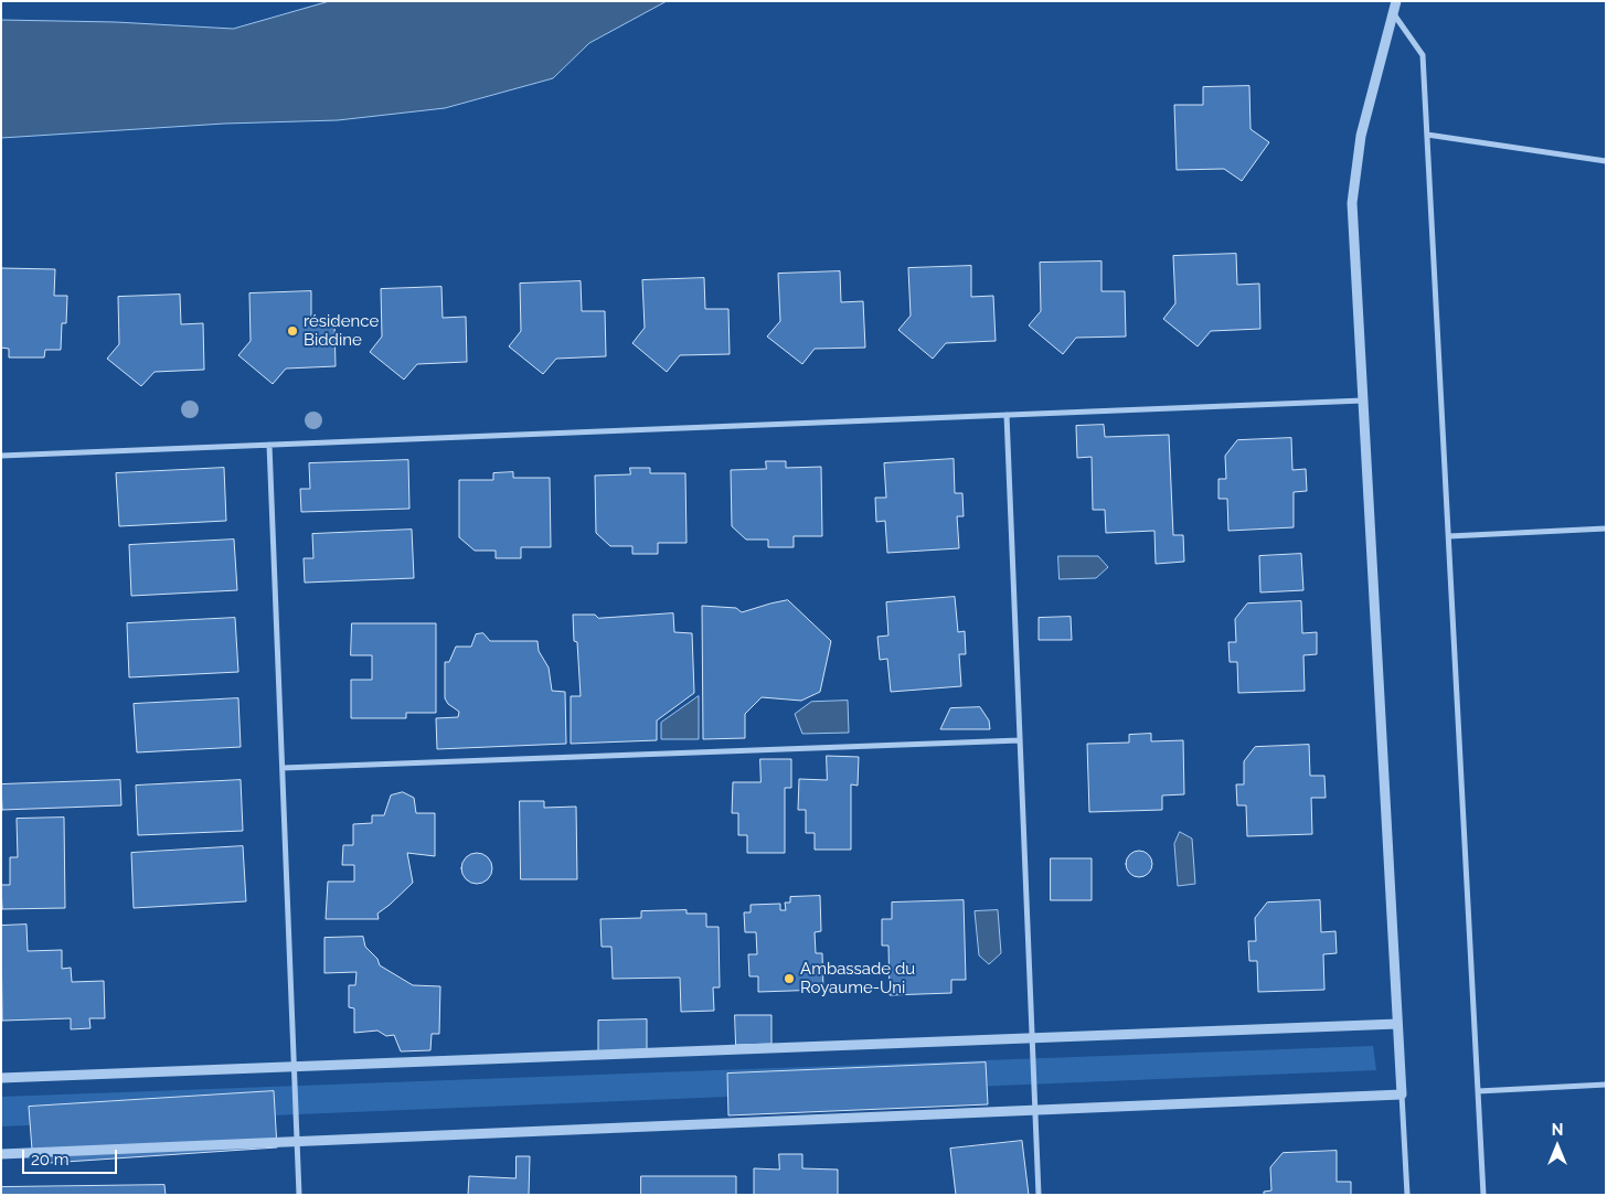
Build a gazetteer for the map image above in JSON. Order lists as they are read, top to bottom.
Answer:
{
  "places": ["résidence Biddine", "Ambassade du Royaume-Uni"],
  "scale_bar": "20 m",
  "north": "top"
}
